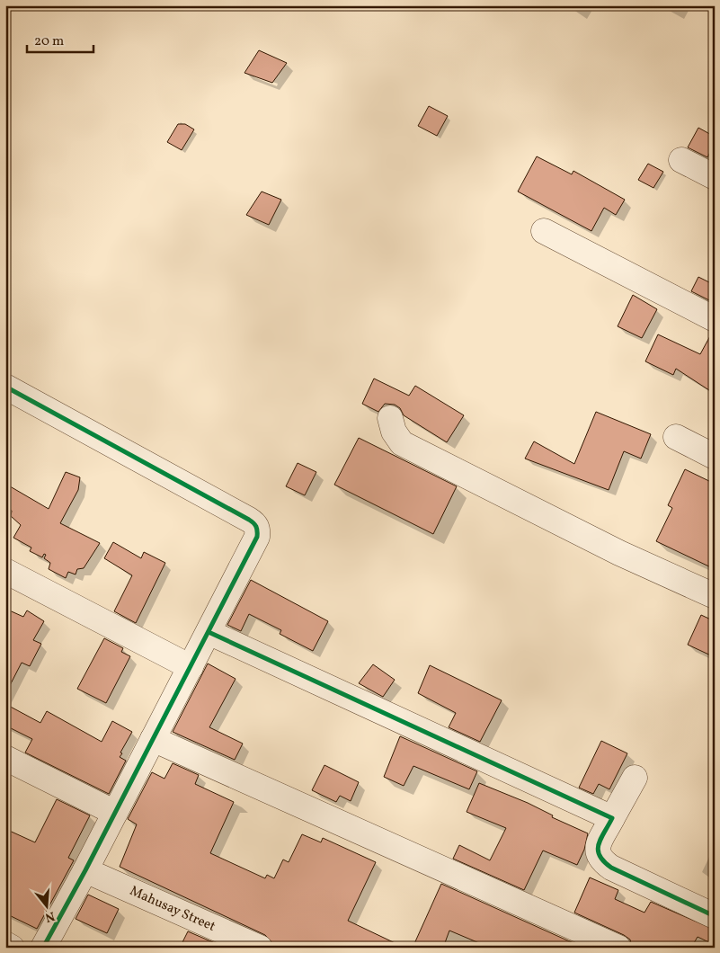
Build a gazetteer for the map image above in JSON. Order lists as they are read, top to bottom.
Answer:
{
  "streets": {
    "street": ["Mahusay Street"]
  },
  "scale_bar": "20 m",
  "north": "bottom"
}
